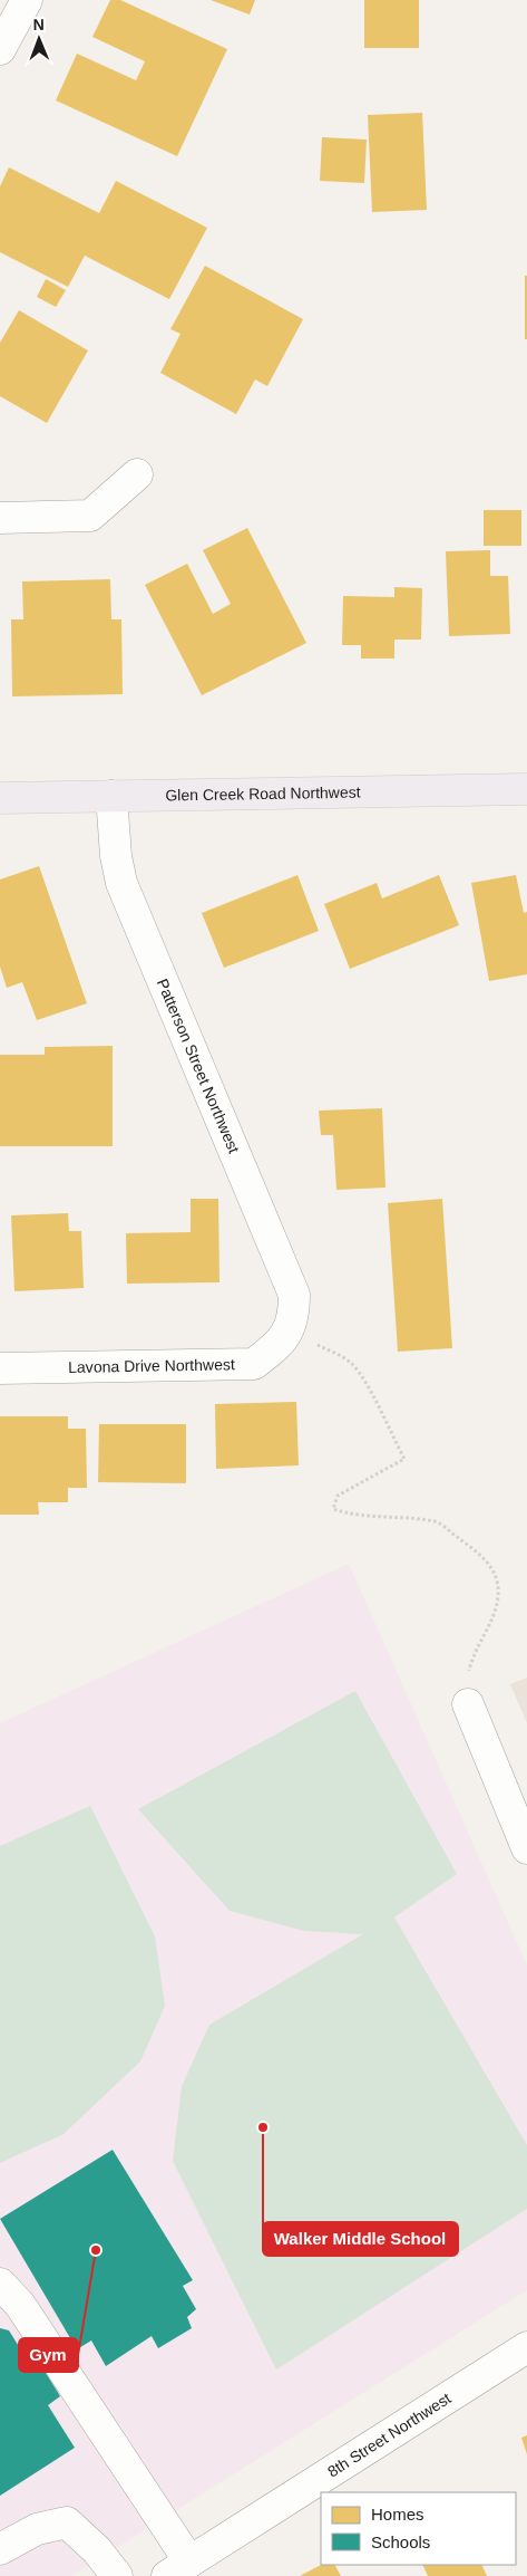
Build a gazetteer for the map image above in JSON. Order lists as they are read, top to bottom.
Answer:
{
  "streets": {
    "main road": ["Glen Creek Road Northwest"],
    "street": ["Patterson Street Northwest", "Lavona Drive Northwest", "8th Street Northwest"]
  },
  "crossings": [
    ["Glen Creek Road Northwest", "Patterson Street Northwest"],
    ["Patterson Street Northwest", "Lavona Drive Northwest"]
  ],
  "places": ["Walker Middle School", "Gym"],
  "legend": ["Homes", "Schools"],
  "north": "top"
}
